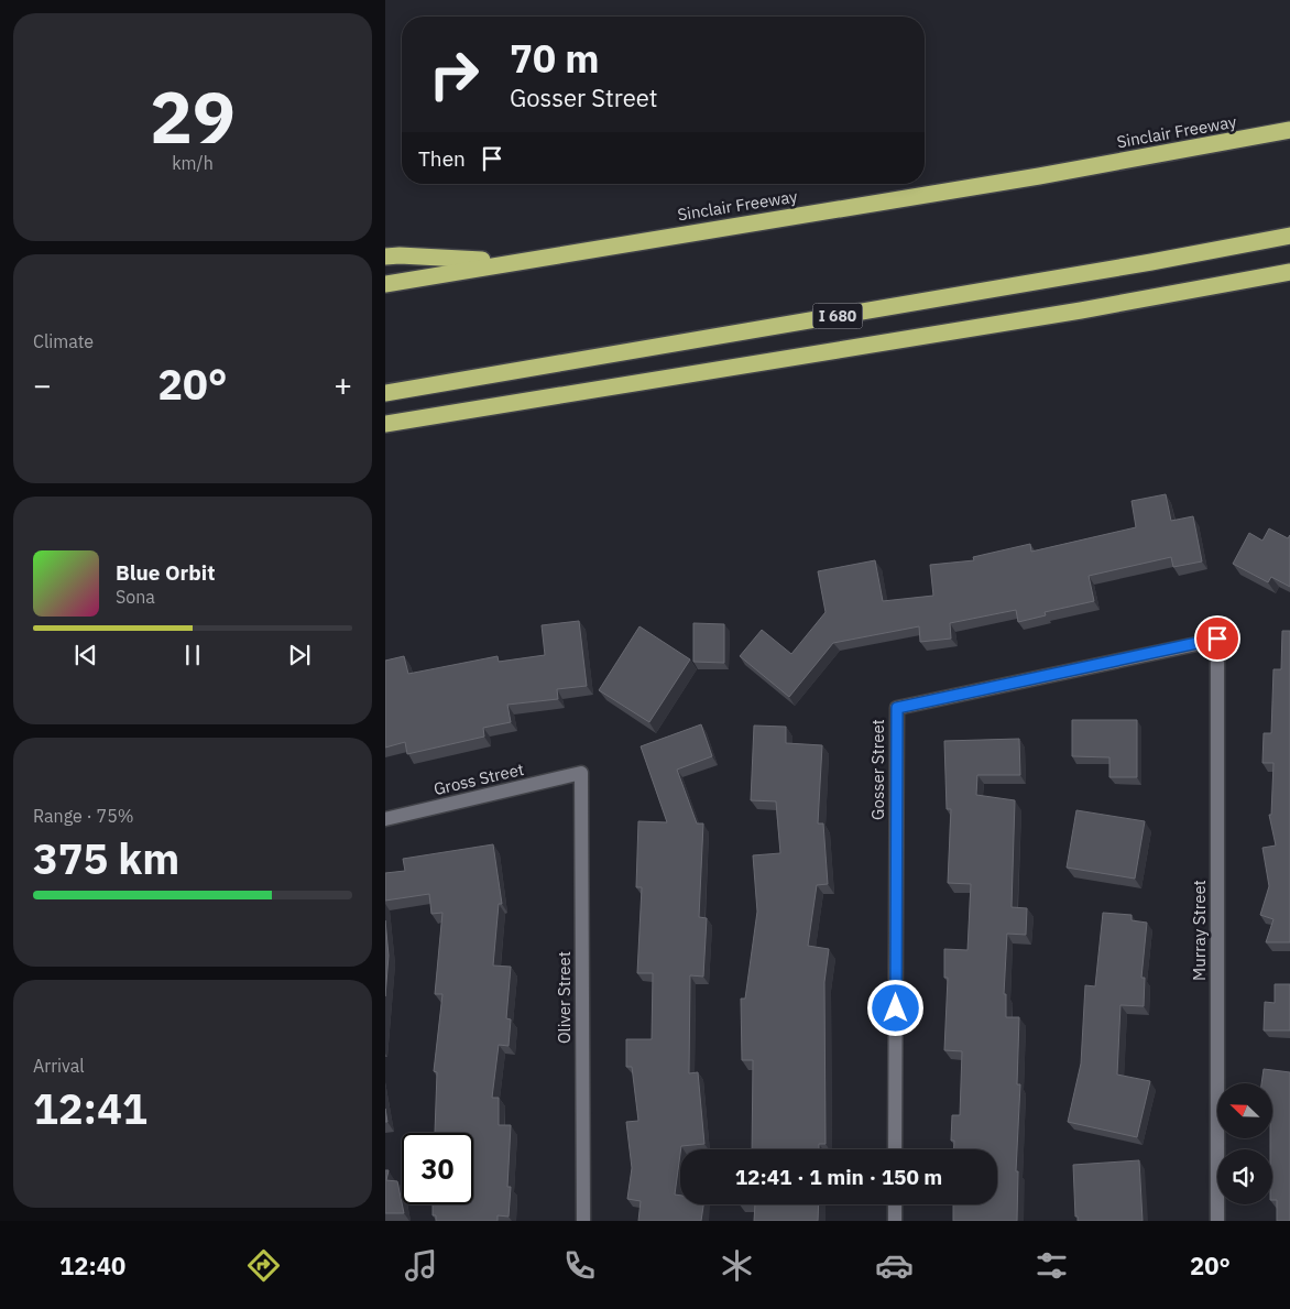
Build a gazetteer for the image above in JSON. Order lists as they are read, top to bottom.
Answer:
{
  "streets": {
    "highway": ["Sinclair Freeway", "I 680"],
    "street": [
      "Gosser Street",
      "Gross Street",
      "Murray Street",
      "Oliver Street"
    ]
  },
  "crossings": [
    ["Gosser Street", "Murray Street"],
    ["Gross Street", "Oliver Street"]
  ],
  "north": "top left",
  "page": {
    "tile": [
      ["29", "km/h"],
      "Climate",
      ["Range · 75%", "375 km"],
      ["Arrival", "12:41"]
    ],
    "turn": ["70 m", "Gosser Street"],
    "then": "Then",
    "heat": ["−", "20°", "+"],
    "song": ["Blue Orbit", "Sona"],
    "limit": "30",
    "trip": "12:41 · 1 min · 150 m",
    "tabs": ["12:40", "20°"]
  }
}
